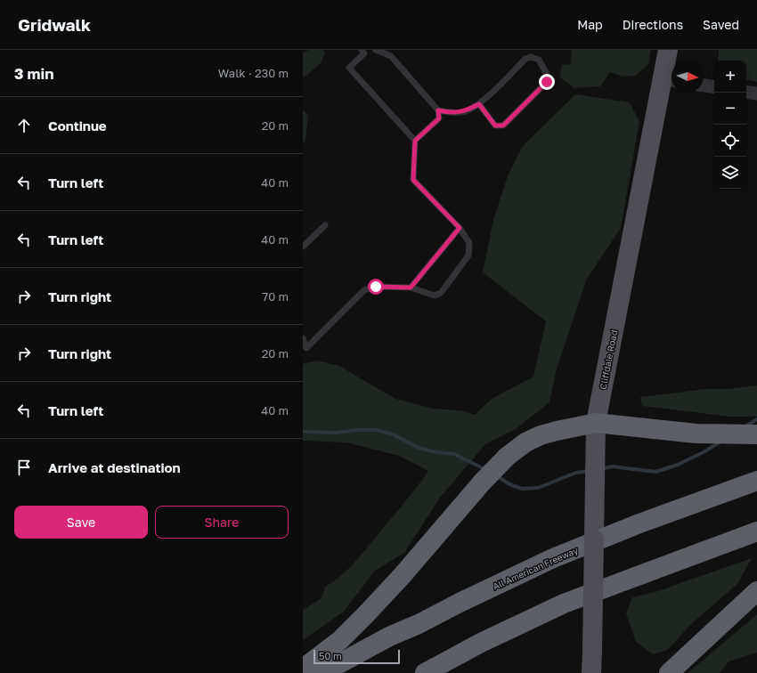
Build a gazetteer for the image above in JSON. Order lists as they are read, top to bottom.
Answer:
{
  "streets": {
    "highway": ["All American Freeway"],
    "main road": ["Cliffdale Road"]
  },
  "scale_bar": "50 m",
  "north": "right",
  "page": {
    "header": "Gridwalk",
    "nav": ["Map", "Directions", "Saved"],
    "heading": ["3 min", "Walk · 230 m"],
    "map_buttons": ["+", "−"],
    "list": [
      ["Continue", "20 m"],
      ["Turn left", "40 m"],
      ["Turn left", "40 m"],
      ["Turn right", "70 m"],
      ["Turn right", "20 m"],
      ["Turn left", "40 m"],
      "Arrive at destination"
    ],
    "buttons": ["Save", "Share"],
    "scale": "50 m"
  }
}
